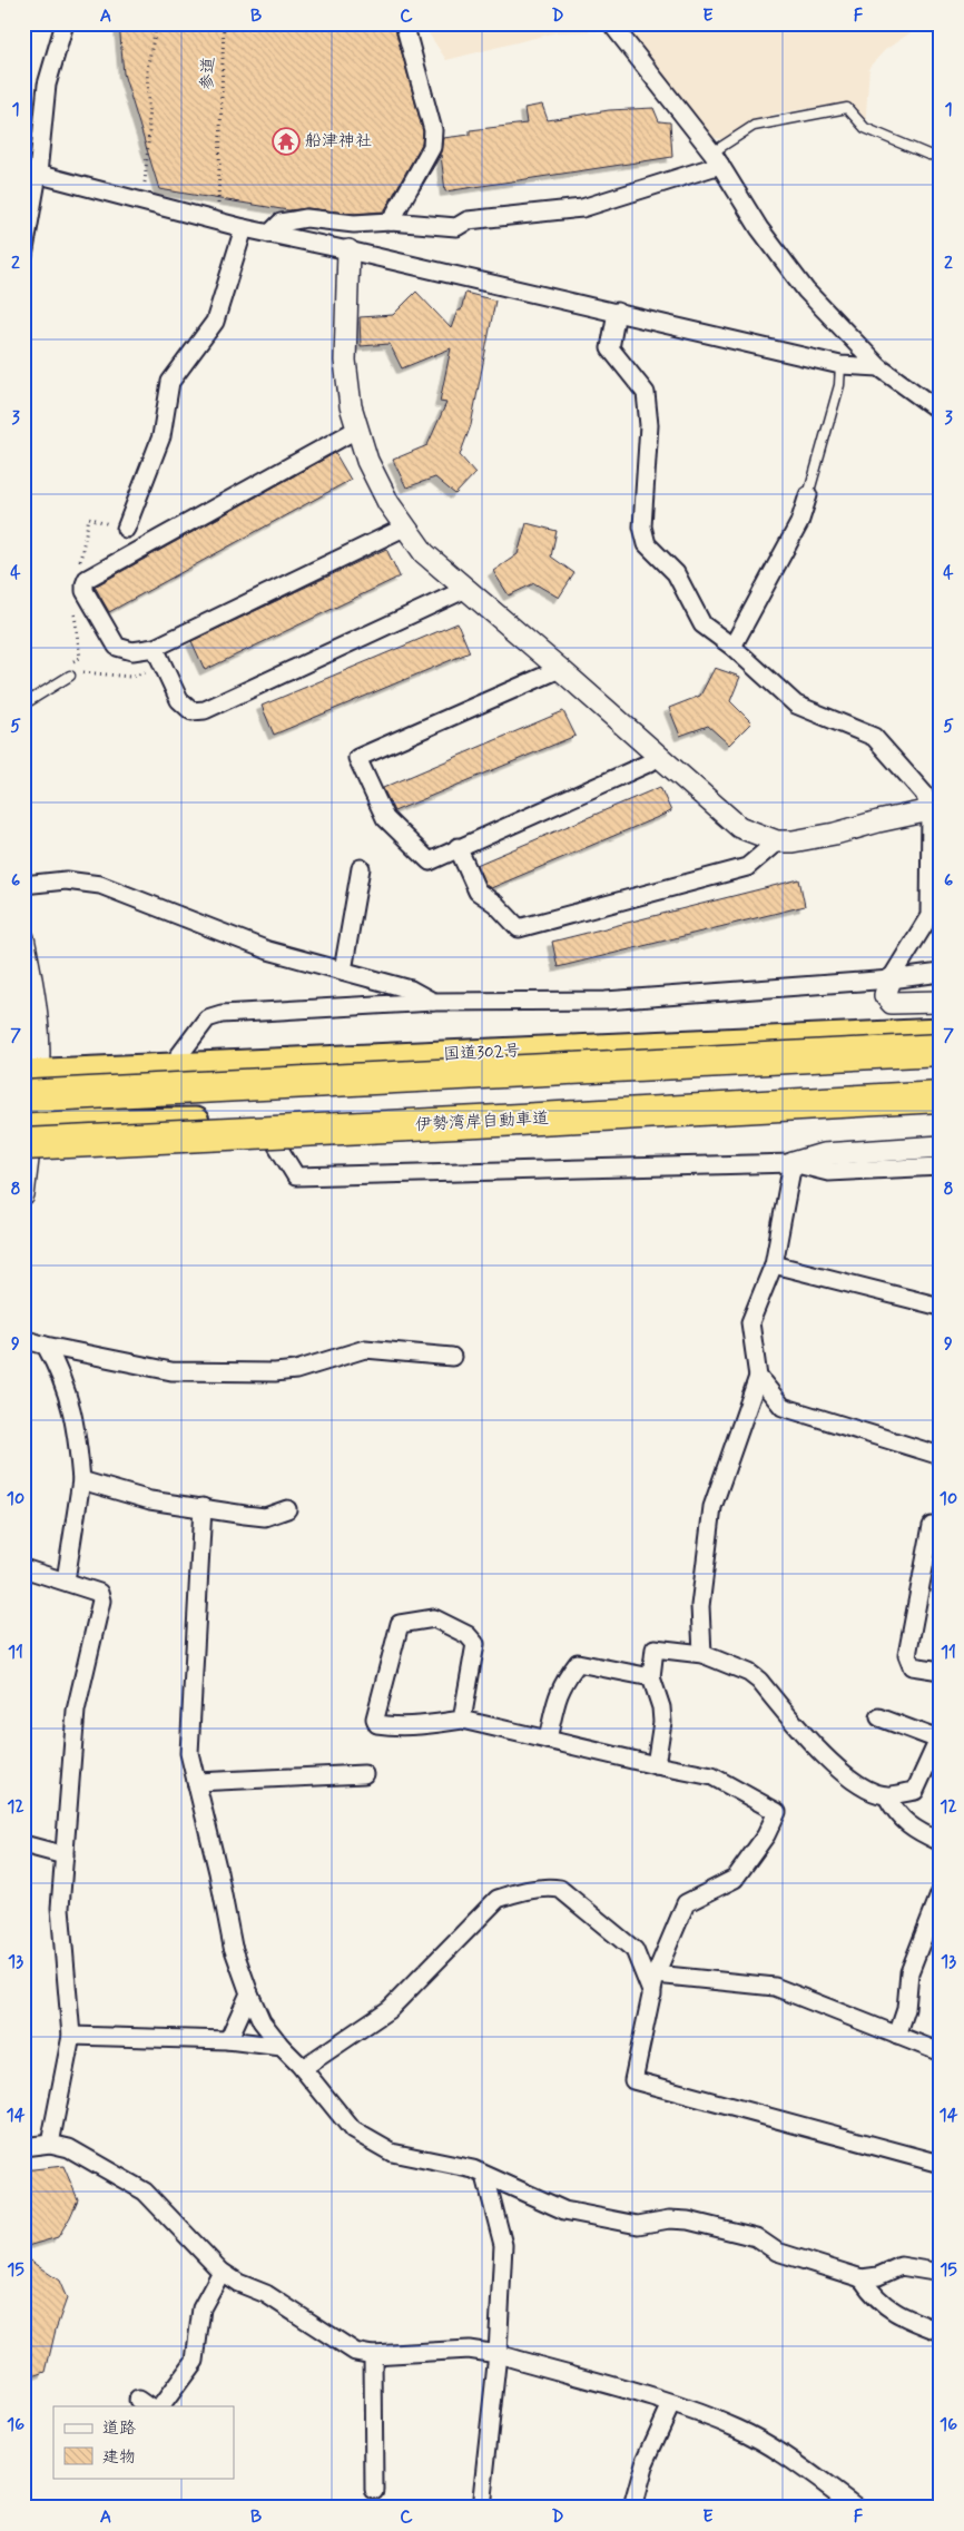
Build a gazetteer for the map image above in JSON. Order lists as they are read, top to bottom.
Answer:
{
  "streets": {
    "highway": ["国道302号", "伊勢湾岸自動車道"],
    "path": ["参道"]
  },
  "crossings": [
    ["国道302号", "伊勢湾岸自動車道"]
  ],
  "places": {
    "temple": ["船津神社"]
  },
  "legend": ["道路", "建物"],
  "grid": {
    "columns": [
      "A",
      "B",
      "C",
      "D",
      "E",
      "F"
    ],
    "rows": [
      "1",
      "2",
      "3",
      "4",
      "5",
      "6",
      "7",
      "8",
      "9",
      "10",
      "11",
      "12",
      "13",
      "14",
      "15",
      "16"
    ]
  }
}
